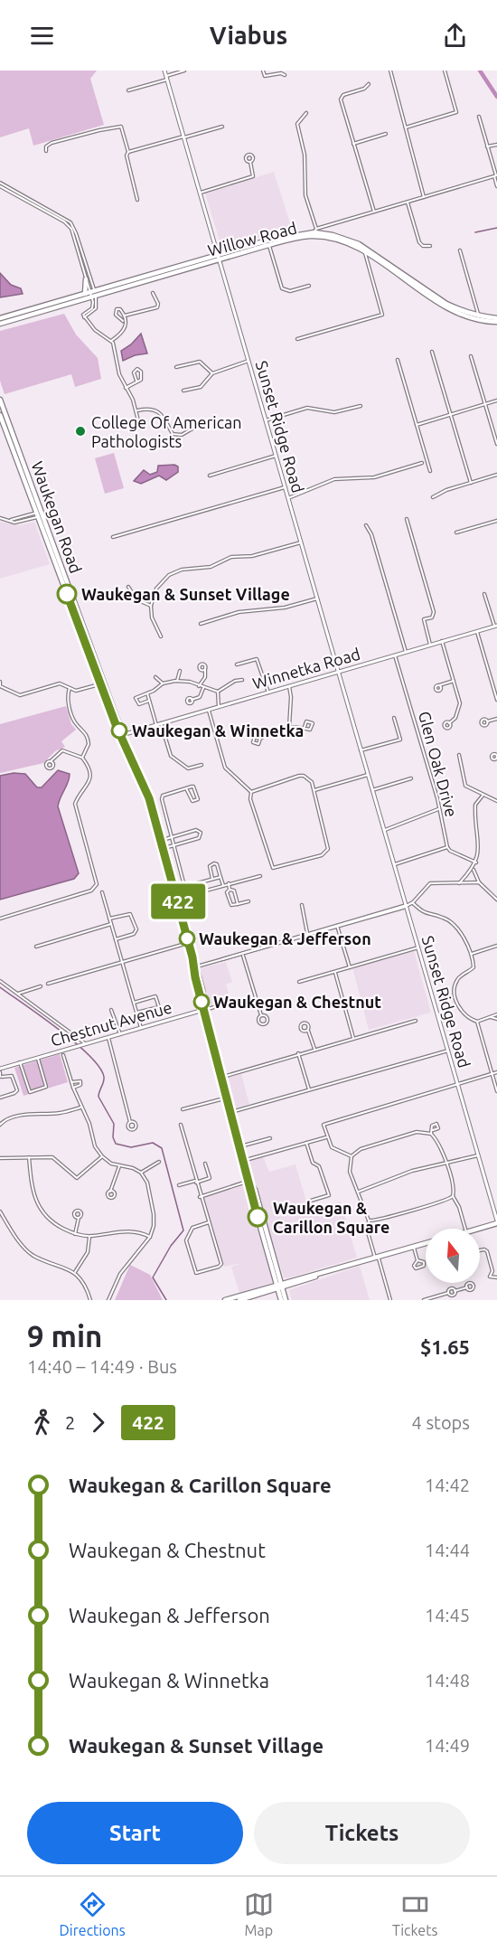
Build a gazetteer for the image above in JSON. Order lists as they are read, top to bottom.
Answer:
{
  "streets": {
    "main road": ["Willow Road", "Waukegan Road"],
    "street": [
      "Sunset Ridge Road",
      "Winnetka Road",
      "Glen Oak Drive",
      "Chestnut Avenue"
    ]
  },
  "crossings": [
    ["Willow Road", "Sunset Ridge Road"],
    ["Sunset Ridge Road", "Winnetka Road"],
    ["Waukegan Road", "Winnetka Road"],
    ["Waukegan Road", "Chestnut Avenue"],
    ["Winnetka Road", "Glen Oak Drive"]
  ],
  "places": [
    "College Of American Pathologists",
    "Waukegan & Sunset Village",
    "Waukegan & Winnetka",
    "Waukegan & Jefferson",
    "Waukegan & Chestnut",
    "Waukegan & Carillon Square"
  ],
  "lines": ["bus line 422"],
  "north": "top",
  "page": {
    "header": "Viabus",
    "on_map": "422",
    "heading": ["9 min", "14:40 – 14:49 · Bus", "$1.65"],
    "legs": ["2", "422", "4 stops"],
    "list": [
      {
        "name": "Waukegan & Carillon Square",
        "value": "14:42"
      },
      {
        "name": "Waukegan & Chestnut",
        "value": "14:44"
      },
      {
        "name": "Waukegan & Jefferson",
        "value": "14:45"
      },
      {
        "name": "Waukegan & Winnetka",
        "value": "14:48"
      },
      {
        "name": "Waukegan & Sunset Village",
        "value": "14:49"
      }
    ],
    "buttons": ["Start", "Tickets"],
    "tabs": ["Directions", "Map", "Tickets"]
  }
}
